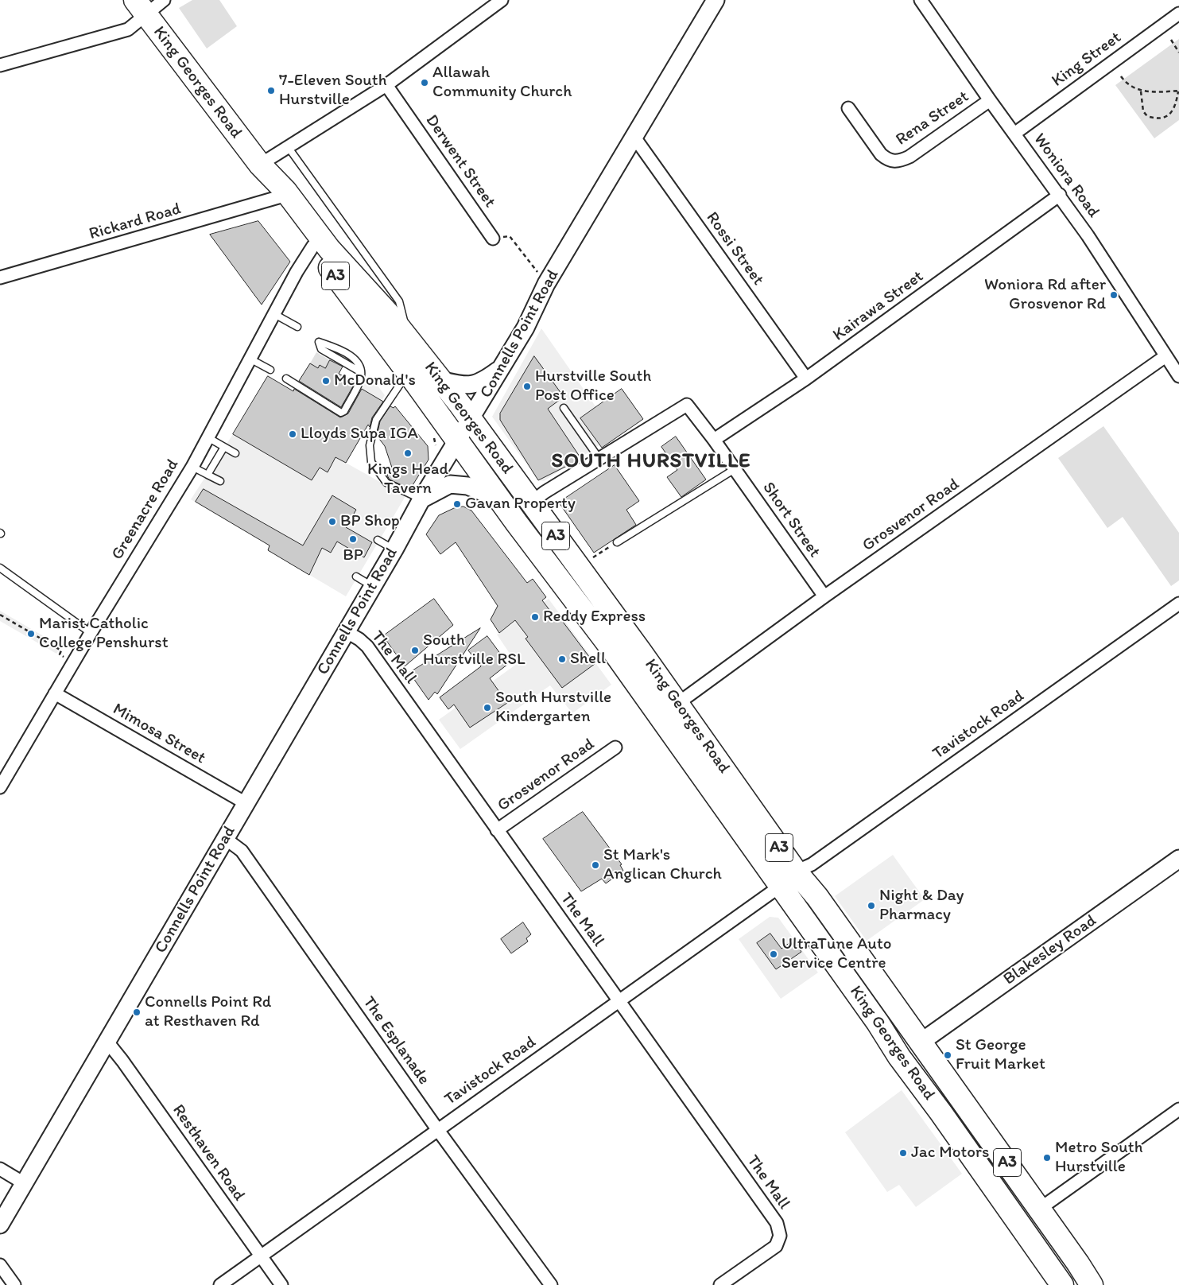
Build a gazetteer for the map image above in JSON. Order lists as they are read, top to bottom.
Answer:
{
  "streets": {
    "highway": ["King Georges Road", "A3"],
    "street": [
      "King Street",
      "Rena Street",
      "Derwent Street",
      "Woniora Road",
      "Rickard Road",
      "Rossi Street",
      "Kairawa Street",
      "Connells Point Road",
      "Greenacre Road",
      "Grosvenor Road",
      "Short Street",
      "The Mall",
      "Tavistock Road",
      "Mimosa Street",
      "Blakesley Road",
      "The Esplanade",
      "Resthaven Road"
    ]
  },
  "crossings": [
    ["King Street", "Woniora Road"],
    ["King Georges Road", "Rickard Road"],
    ["King Georges Road", "Connells Point Road"],
    ["King Georges Road", "Greenacre Road"],
    ["King Georges Road", "Grosvenor Road"],
    ["King Georges Road", "Tavistock Road"],
    ["King Georges Road", "Blakesley Road"],
    ["Rena Street", "Woniora Road"],
    ["Woniora Road", "Kairawa Street"],
    ["Woniora Road", "Grosvenor Road"],
    ["Rossi Street", "Kairawa Street"],
    ["Rossi Street", "Connells Point Road"],
    ["Kairawa Street", "Short Street"],
    ["Connells Point Road", "The Mall"],
    ["Connells Point Road", "Mimosa Street"],
    ["Connells Point Road", "The Esplanade"],
    ["Connells Point Road", "Resthaven Road"],
    ["Greenacre Road", "Mimosa Street"],
    ["Grosvenor Road", "Short Street"],
    ["Grosvenor Road", "The Mall"],
    ["The Mall", "Tavistock Road"],
    ["Tavistock Road", "The Esplanade"],
    ["Tavistock Road", "Resthaven Road"]
  ],
  "districts": ["SOUTH HURSTVILLE"],
  "places": [
    "Allawah Community Church",
    "7-Eleven South Hurstville",
    "Woniora Rd after Grosvenor Rd",
    "McDonald's",
    "Hurstville South Post Office",
    "Lloyds Supa IGA",
    "Kings Head Tavern",
    "Gavan Property",
    "BP Shop",
    "BP",
    "Reddy Express",
    "Marist Catholic College Penshurst",
    "South Hurstville RSL",
    "Shell",
    "South Hurstville Kindergarten",
    "St Mark's Anglican Church",
    "Night & Day Pharmacy",
    "UltraTune Auto Service Centre",
    "Connells Point Rd at Resthaven Rd",
    "St George Fruit Market",
    "Jac Motors",
    "Metro South Hurstville"
  ]
}
